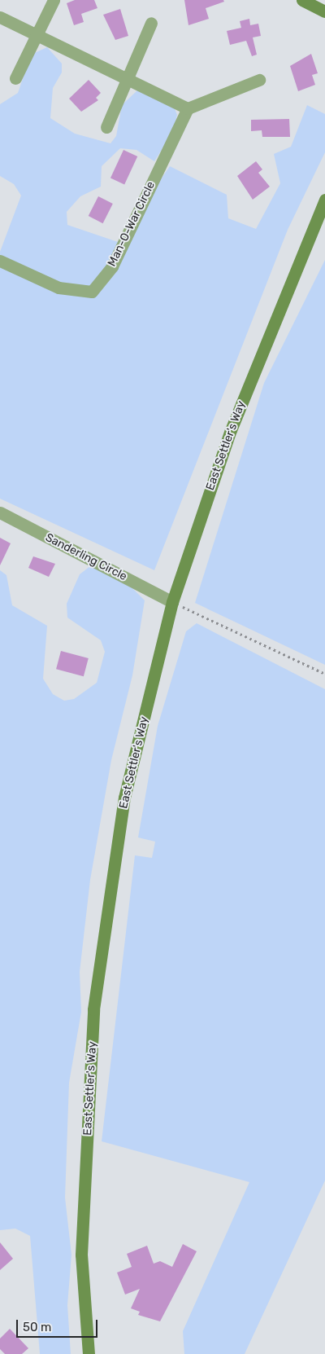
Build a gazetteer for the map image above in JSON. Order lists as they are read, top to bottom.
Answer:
{
  "streets": {
    "main road": ["East Settler's Way"],
    "street": ["Man-O-War Circle", "Sanderling Circle"]
  },
  "crossings": [
    ["East Settler's Way", "Sanderling Circle"]
  ],
  "scale_bar": "50 m"
}
